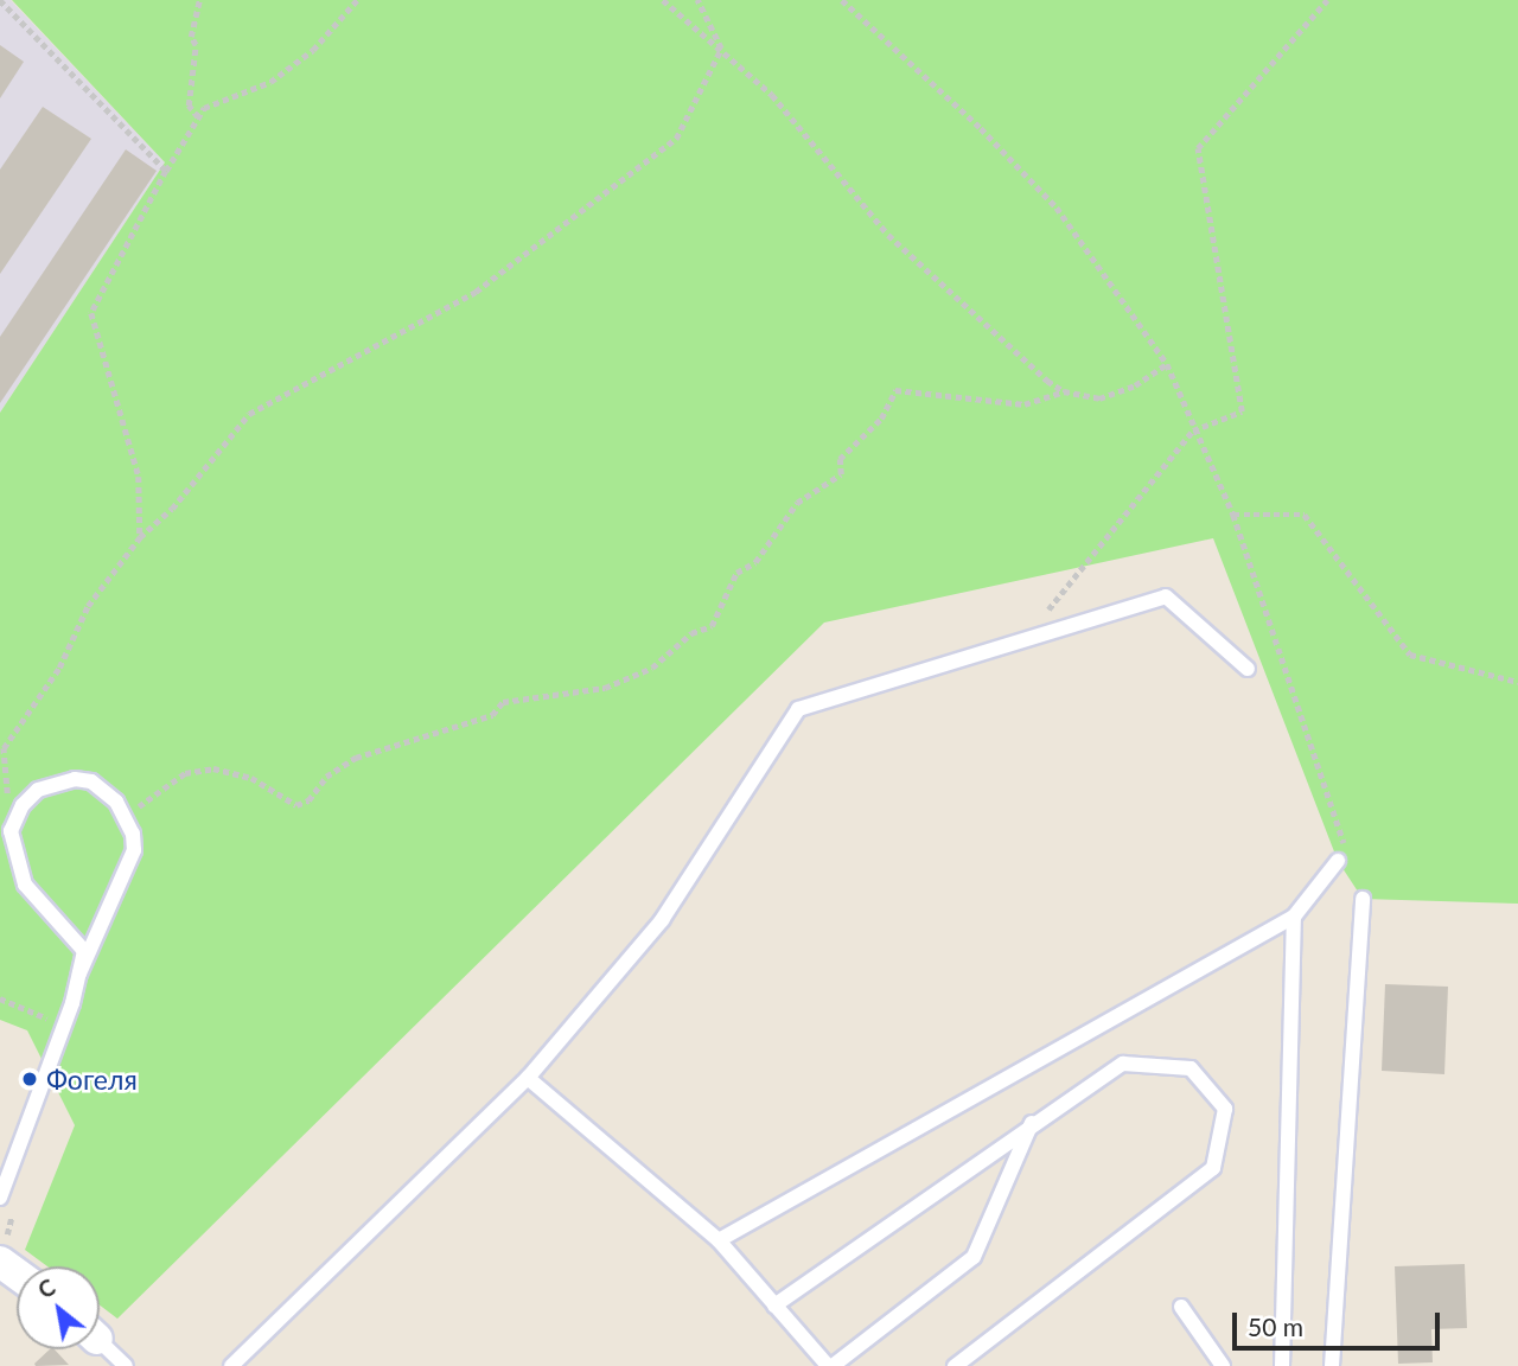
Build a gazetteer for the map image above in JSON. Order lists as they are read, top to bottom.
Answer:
{
  "places": ["Фогеля"],
  "scale_bar": "50 m",
  "north": "top left"
}
